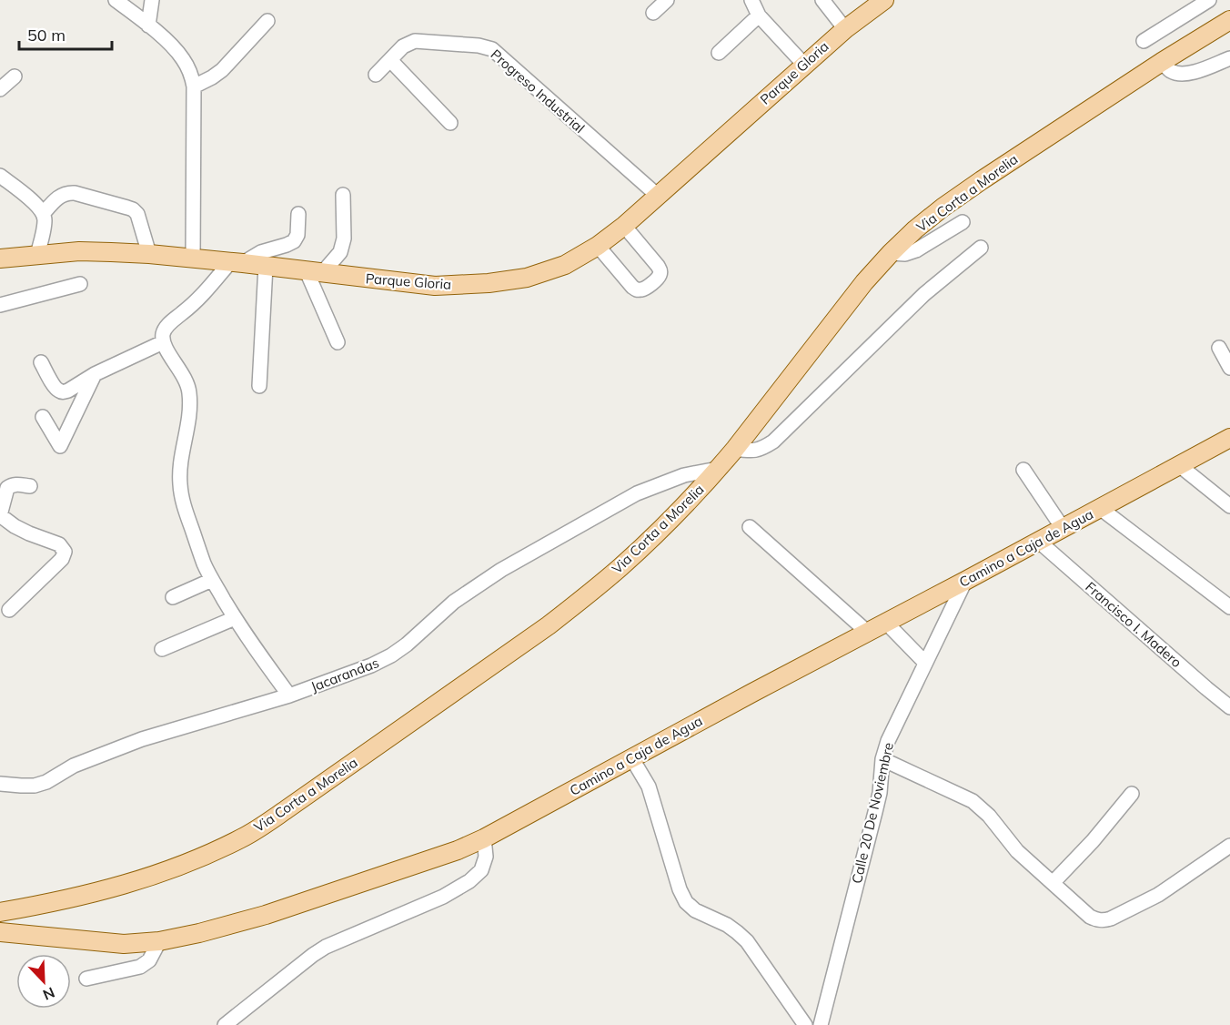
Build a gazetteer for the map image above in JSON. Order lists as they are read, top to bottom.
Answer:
{
  "streets": {
    "main road": ["Parque Gloria", "Via Corta a Morelia", "Camino a Caja de Agua"],
    "street": [
      "Progreso Industrial",
      "Francisco I. Madero",
      "Jacarandas",
      "Calle 20 De Noviembre"
    ]
  },
  "crossings": [
    ["Parque Gloria", "Progreso Industrial"],
    ["Via Corta a Morelia", "Jacarandas"],
    ["Camino a Caja de Agua", "Francisco I. Madero"],
    ["Camino a Caja de Agua", "Calle 20 De Noviembre"]
  ],
  "scale_bar": "50 m",
  "north": "bottom right"
}
